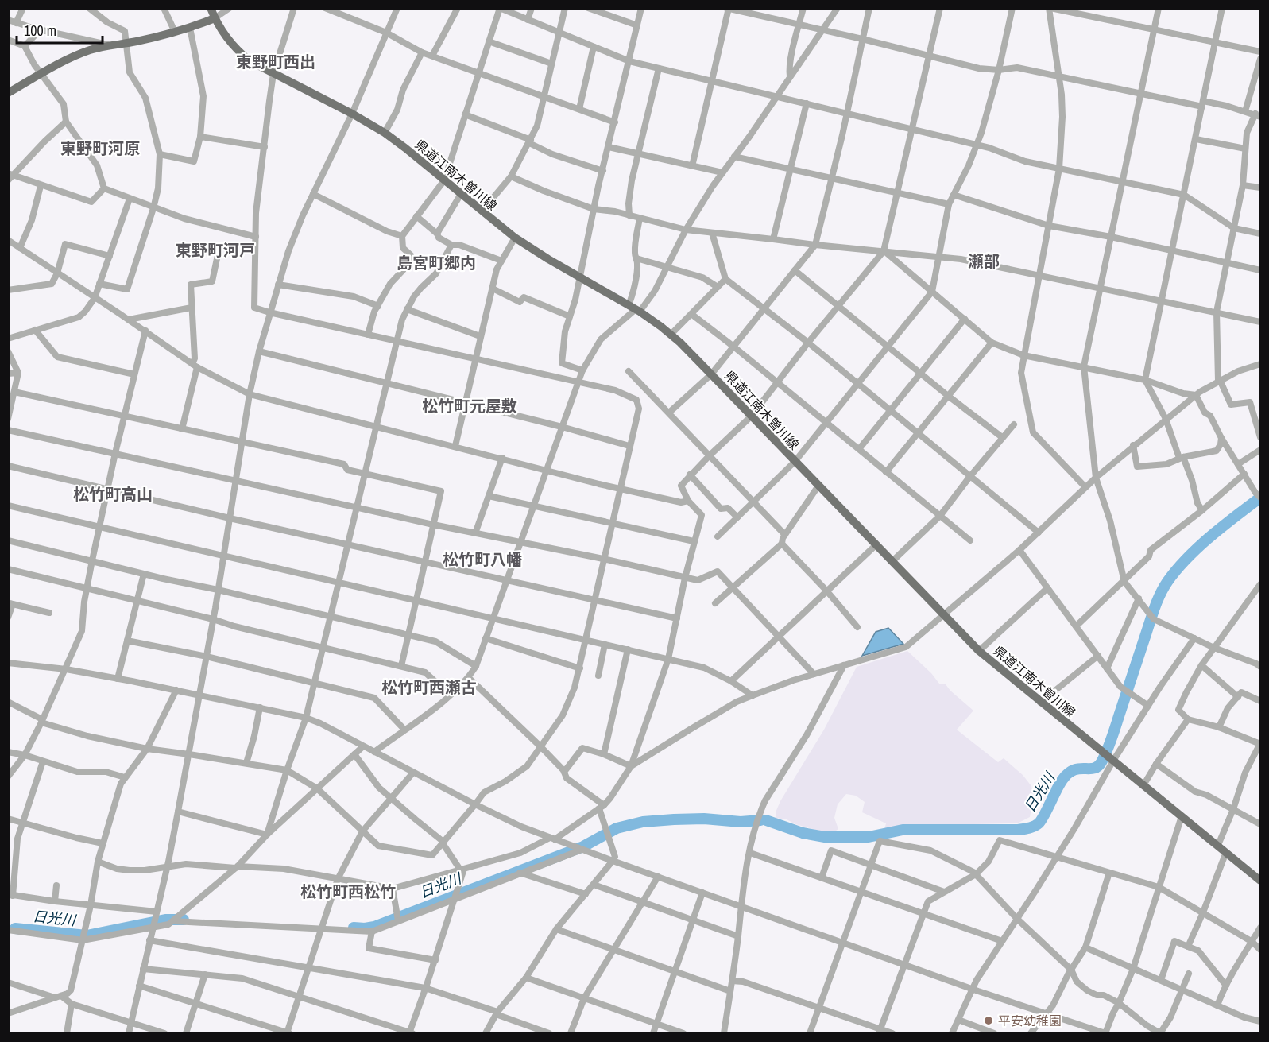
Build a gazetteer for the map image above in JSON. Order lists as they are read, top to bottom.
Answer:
{
  "streets": {
    "main road": ["県道江南木曽川線"]
  },
  "districts": [
    "東野町西出",
    "東野町河原",
    "東野町河戸",
    "瀬部",
    "島宮町郷内",
    "松竹町元屋敷",
    "松竹町高山",
    "松竹町八幡",
    "松竹町西瀬古",
    "松竹町西松竹"
  ],
  "water": ["日光川"],
  "places": ["平安幼稚園"],
  "scale_bar": "100 m"
}
